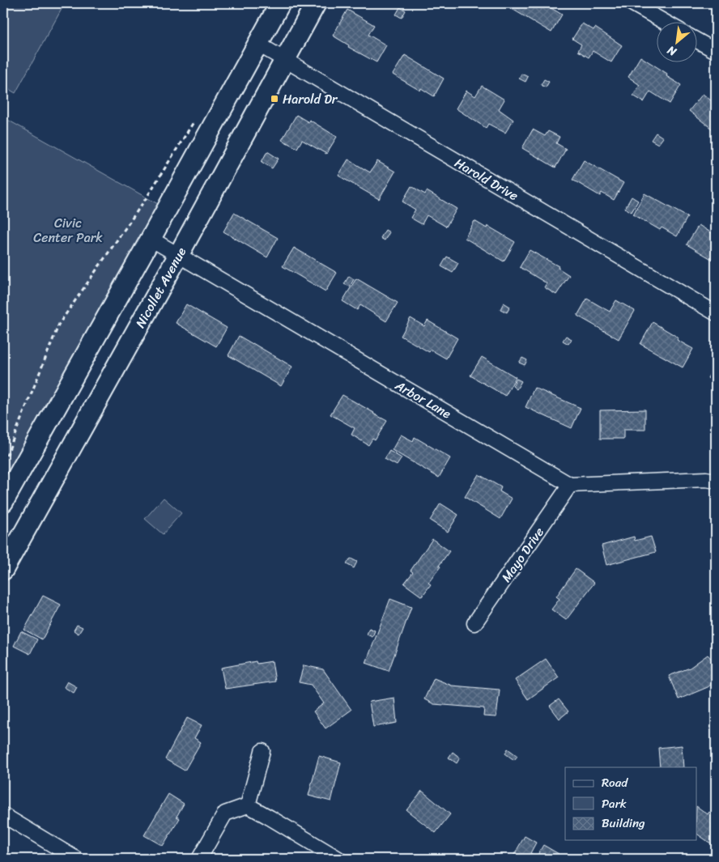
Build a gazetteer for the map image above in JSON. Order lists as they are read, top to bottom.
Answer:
{
  "streets": {
    "main road": ["Nicollet Avenue"],
    "street": ["Harold Drive", "Arbor Lane", "Mayo Drive"]
  },
  "crossings": [
    ["Harold Drive", "Nicollet Avenue"],
    ["Nicollet Avenue", "Arbor Lane"],
    ["Arbor Lane", "Mayo Drive"]
  ],
  "parks": ["Civic Center Park"],
  "places": {
    "transit": ["Harold Dr"]
  },
  "legend": ["Road", "Park", "Building"],
  "north": "bottom left"
}
